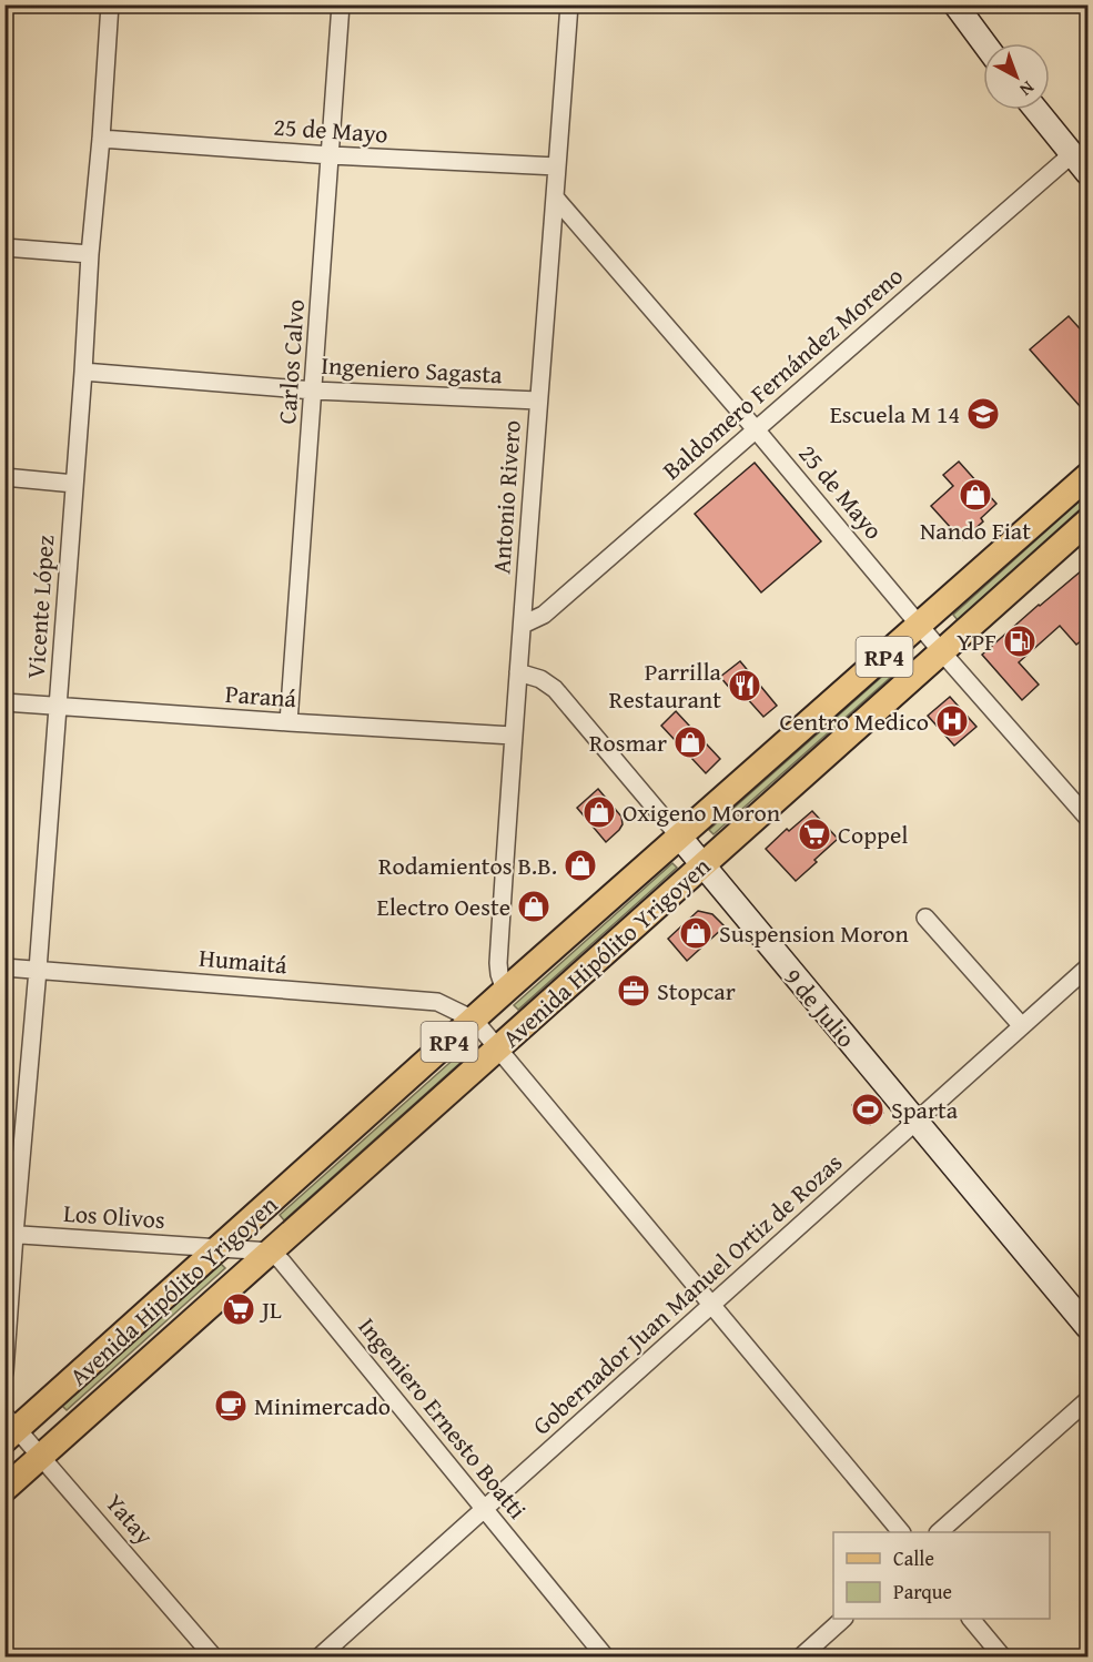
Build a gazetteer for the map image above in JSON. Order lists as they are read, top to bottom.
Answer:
{
  "streets": {
    "main road": ["RP4", "Avenida Hipólito Yrigoyen"],
    "street": [
      "25 de Mayo",
      "Carlos Calvo",
      "Ingeniero Sagasta",
      "Baldomero Fernández Moreno",
      "Antonio Rivero",
      "Vicente López",
      "Paraná",
      "Humaitá",
      "9 de Julio",
      "Los Olivos",
      "Gobernador Juan Manuel Ortiz de Rozas",
      "Ingeniero Ernesto Boatti",
      "Yatay"
    ]
  },
  "crossings": [
    ["25 de Mayo", "Carlos Calvo"],
    ["25 de Mayo", "Baldomero Fernández Moreno"],
    ["25 de Mayo", "Antonio Rivero"],
    ["25 de Mayo", "Vicente López"],
    ["25 de Mayo", "Avenida Hipólito Yrigoyen"],
    ["Carlos Calvo", "Ingeniero Sagasta"],
    ["Carlos Calvo", "Paraná"],
    ["Ingeniero Sagasta", "Antonio Rivero"],
    ["Ingeniero Sagasta", "Vicente López"],
    ["Baldomero Fernández Moreno", "Antonio Rivero"],
    ["Antonio Rivero", "Paraná"],
    ["Antonio Rivero", "Avenida Hipólito Yrigoyen"],
    ["Antonio Rivero", "9 de Julio"],
    ["Vicente López", "Paraná"],
    ["Vicente López", "Humaitá"],
    ["Vicente López", "Los Olivos"],
    ["Avenida Hipólito Yrigoyen", "Humaitá"],
    ["Avenida Hipólito Yrigoyen", "9 de Julio"],
    ["Avenida Hipólito Yrigoyen", "Los Olivos"],
    ["Avenida Hipólito Yrigoyen", "Ingeniero Ernesto Boatti"],
    ["Avenida Hipólito Yrigoyen", "Yatay"],
    ["9 de Julio", "Gobernador Juan Manuel Ortiz de Rozas"],
    ["Gobernador Juan Manuel Ortiz de Rozas", "Ingeniero Ernesto Boatti"]
  ],
  "places": {
    "school or university": ["Escuela M 14"],
    "shop": [
      "Nando Fiat",
      "Rosmar",
      "Oxigeno Moron",
      "Rodamientos B.B.",
      "Electro Oeste",
      "Suspension Moron"
    ],
    "fuel station": ["YPF"],
    "restaurant": ["Parrilla Restaurant"],
    "hospital": ["Centro Medico"],
    "supermarket": ["Coppel", "JL"],
    "office": ["Stopcar"],
    "sports": ["Sparta"],
    "cafe": ["Minimercado"]
  },
  "legend": ["Calle", "Parque"],
  "north": "bottom right"
}
